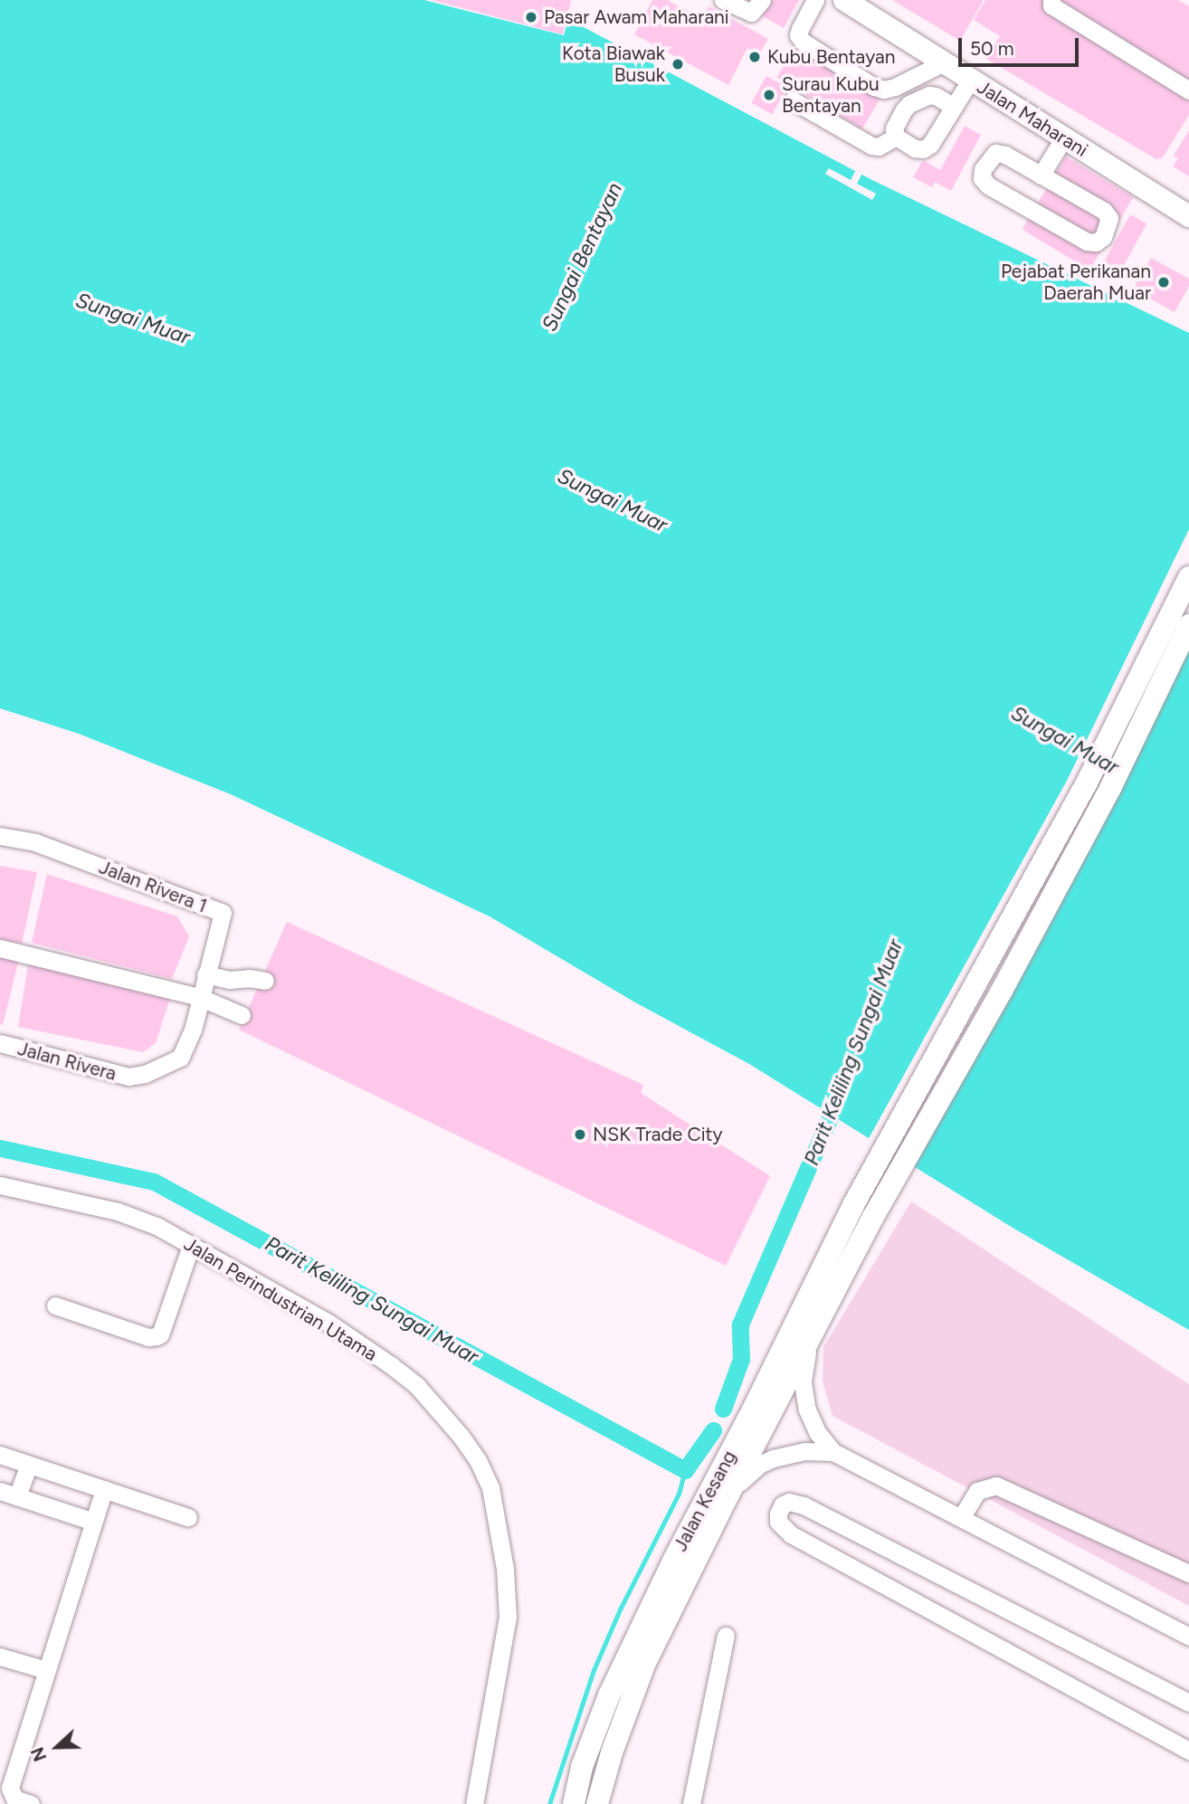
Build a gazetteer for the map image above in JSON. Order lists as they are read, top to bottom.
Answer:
{
  "streets": {
    "main road": ["Jalan Maharani", "Jalan Kesang"],
    "street": ["Jalan Rivera 1", "Jalan Rivera", "Jalan Perindustrian Utama"]
  },
  "crossings": [
    ["Jalan Rivera 1", "Jalan Rivera"]
  ],
  "water": ["Sungai Bentayan", "Sungai Muar", "Parit Keliling Sungai Muar"],
  "places": [
    "Pasar Awam Maharani",
    "Kubu Bentayan",
    "Kota Biawak Busuk",
    "Surau Kubu Bentayan",
    "Pejabat Perikanan Daerah Muar",
    "NSK Trade City"
  ],
  "scale_bar": "50 m",
  "north": "left"
}
